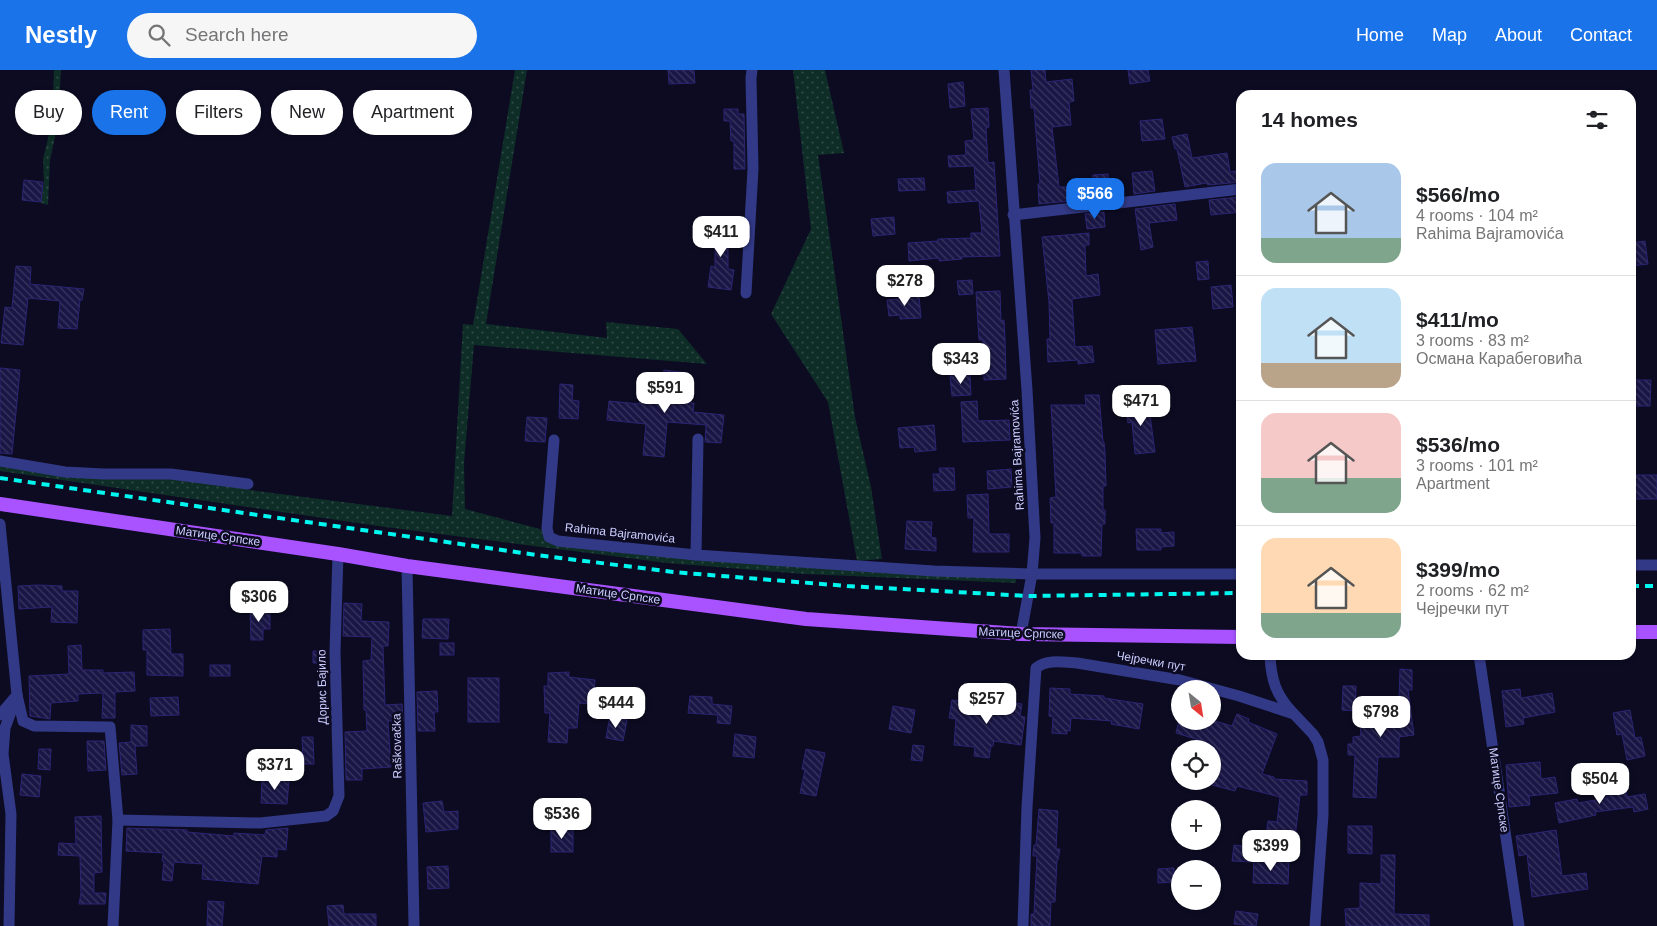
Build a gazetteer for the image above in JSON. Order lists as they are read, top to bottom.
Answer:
{
  "streets": {
    "main road": ["Матице Српске"],
    "street": [
      "Rahima Bajramovića",
      "Чејречки пут",
      "Дорис Бајило",
      "Raškovačka"
    ]
  },
  "crossings": [
    ["Rahima Bajramovića", "Матице Српске"],
    ["Матице Српске", "Дорис Бајило"],
    ["Матице Српске", "Raškovačka"]
  ],
  "north": "bottom right",
  "page": {
    "header": "Nestly",
    "search": "Search here",
    "nav": [
      "Home",
      "Map",
      "About",
      "Contact"
    ],
    "chip": [
      "Buy",
      "Rent",
      "Filters",
      "New",
      "Apartment"
    ],
    "heading": "14 homes",
    "list": [
      {
        "name": "$566/mo",
        "note": "4 rooms · 104 m² · Rahima Bajramovića"
      },
      {
        "name": "$411/mo",
        "note": "3 rooms · 83 m² · Османа Карабеговића"
      },
      {
        "name": "$536/mo",
        "note": "3 rooms · 101 m² · Apartment"
      },
      {
        "name": "$399/mo",
        "note": "2 rooms · 62 m² · Чејречки пут"
      }
    ],
    "price": [
      "$566",
      "$411",
      "$278",
      "$343",
      "$591",
      "$471",
      "$306",
      "$257",
      "$444",
      "$798",
      "$371",
      "$504",
      "$536",
      "$399"
    ],
    "map_buttons": ["+", "−"]
  }
}
